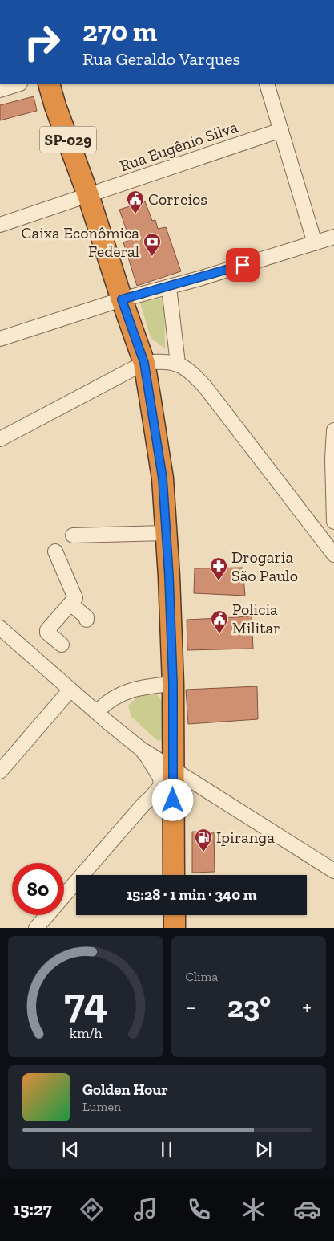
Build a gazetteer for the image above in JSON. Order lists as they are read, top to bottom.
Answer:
{
  "streets": {
    "highway": ["SP-029"],
    "street": ["Rua Eugênio Silva"]
  },
  "crossings": [
    ["SP-029", "Rua Eugênio Silva"]
  ],
  "places": {
    "public building": ["Correios", "Policia Militar"],
    "bank": ["Caixa Econômica Federal"],
    "pharmacy": ["Drogaria São Paulo"],
    "fuel station": ["Ipiranga"]
  },
  "page": {
    "turn": ["270 m", "Rua Geraldo Varques"],
    "limit": "80",
    "trip": "15:28 · 1 min · 340 m",
    "tile": "Clima",
    "heat": ["−", "23°", "+"],
    "song": ["Golden Hour", "Lumen"],
    "tabs": "15:27",
    "gauge": ["74", "km/h"]
  }
}
